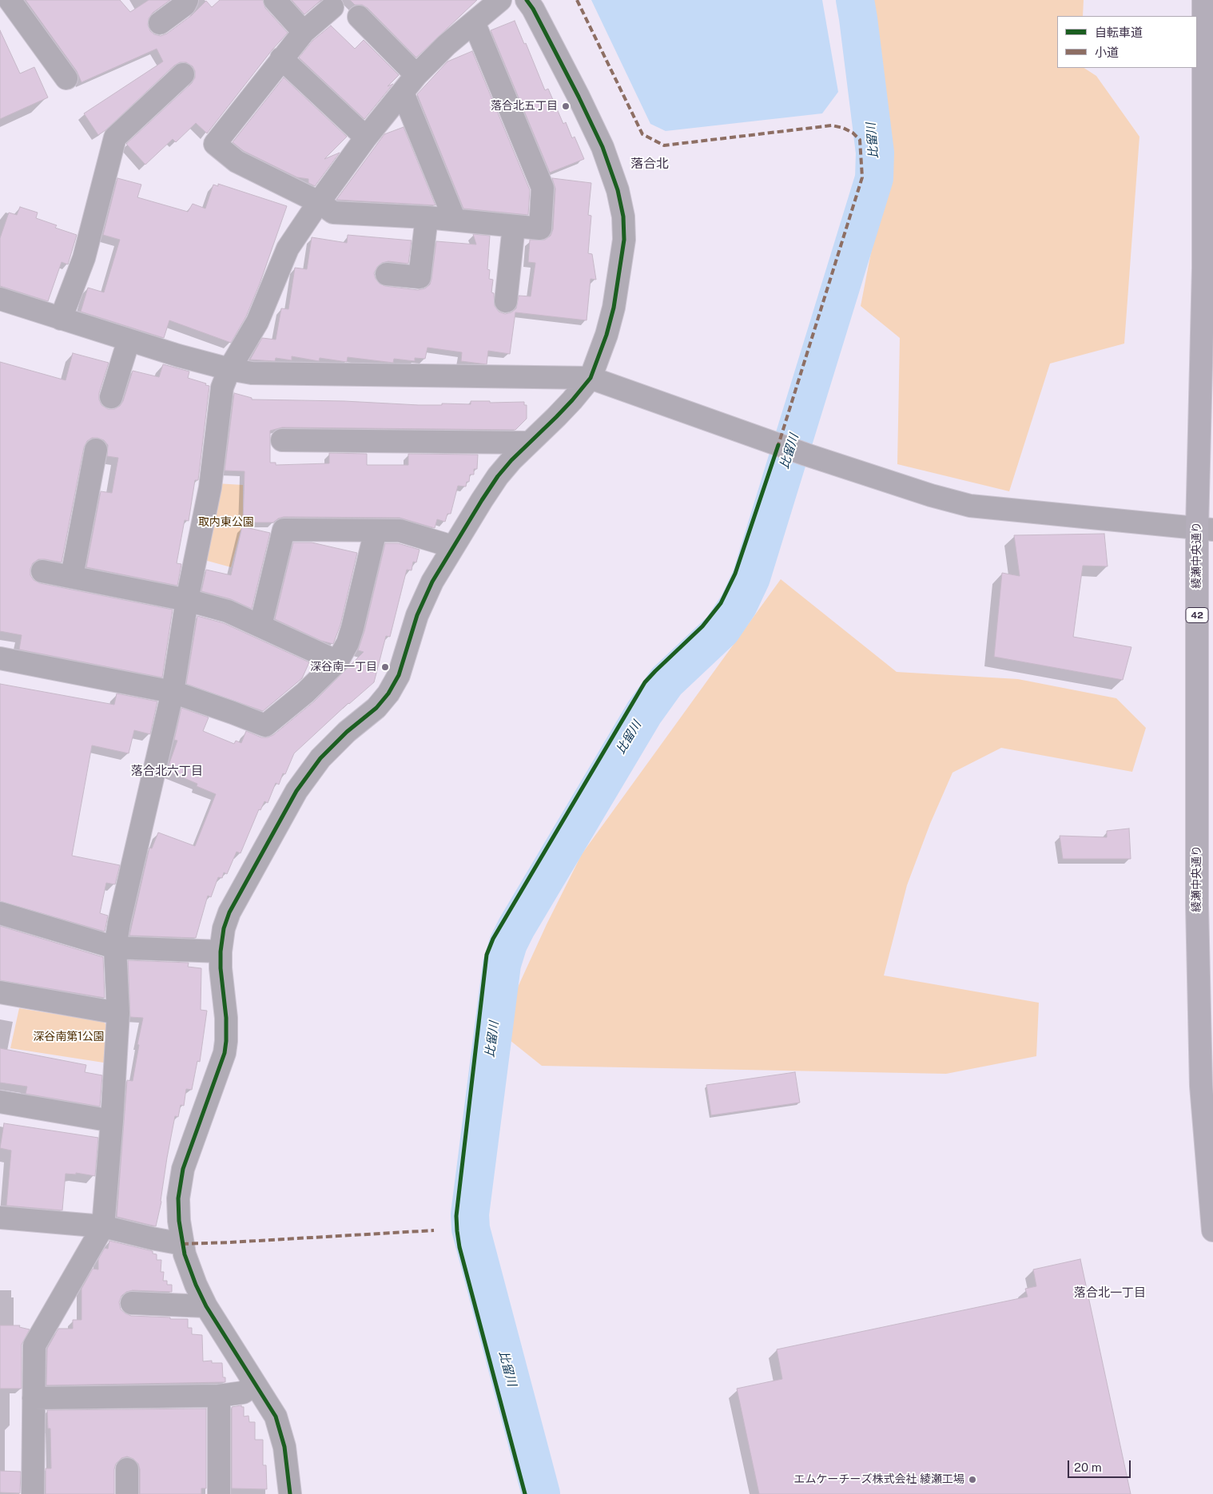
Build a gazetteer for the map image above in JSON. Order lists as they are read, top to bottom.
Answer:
{
  "streets": {
    "main road": ["綾瀬中央通り", "42"]
  },
  "districts": ["落合北", "落合北六丁目", "落合北一丁目"],
  "water": ["比留川"],
  "parks": ["取内東公園", "深谷南第1公園"],
  "places": ["落合北五丁目", "深谷南一丁目", "エムケーチーズ株式会社 綾瀬工場"],
  "legend": ["自転車道", "小道"],
  "scale_bar": "20 m"
}
